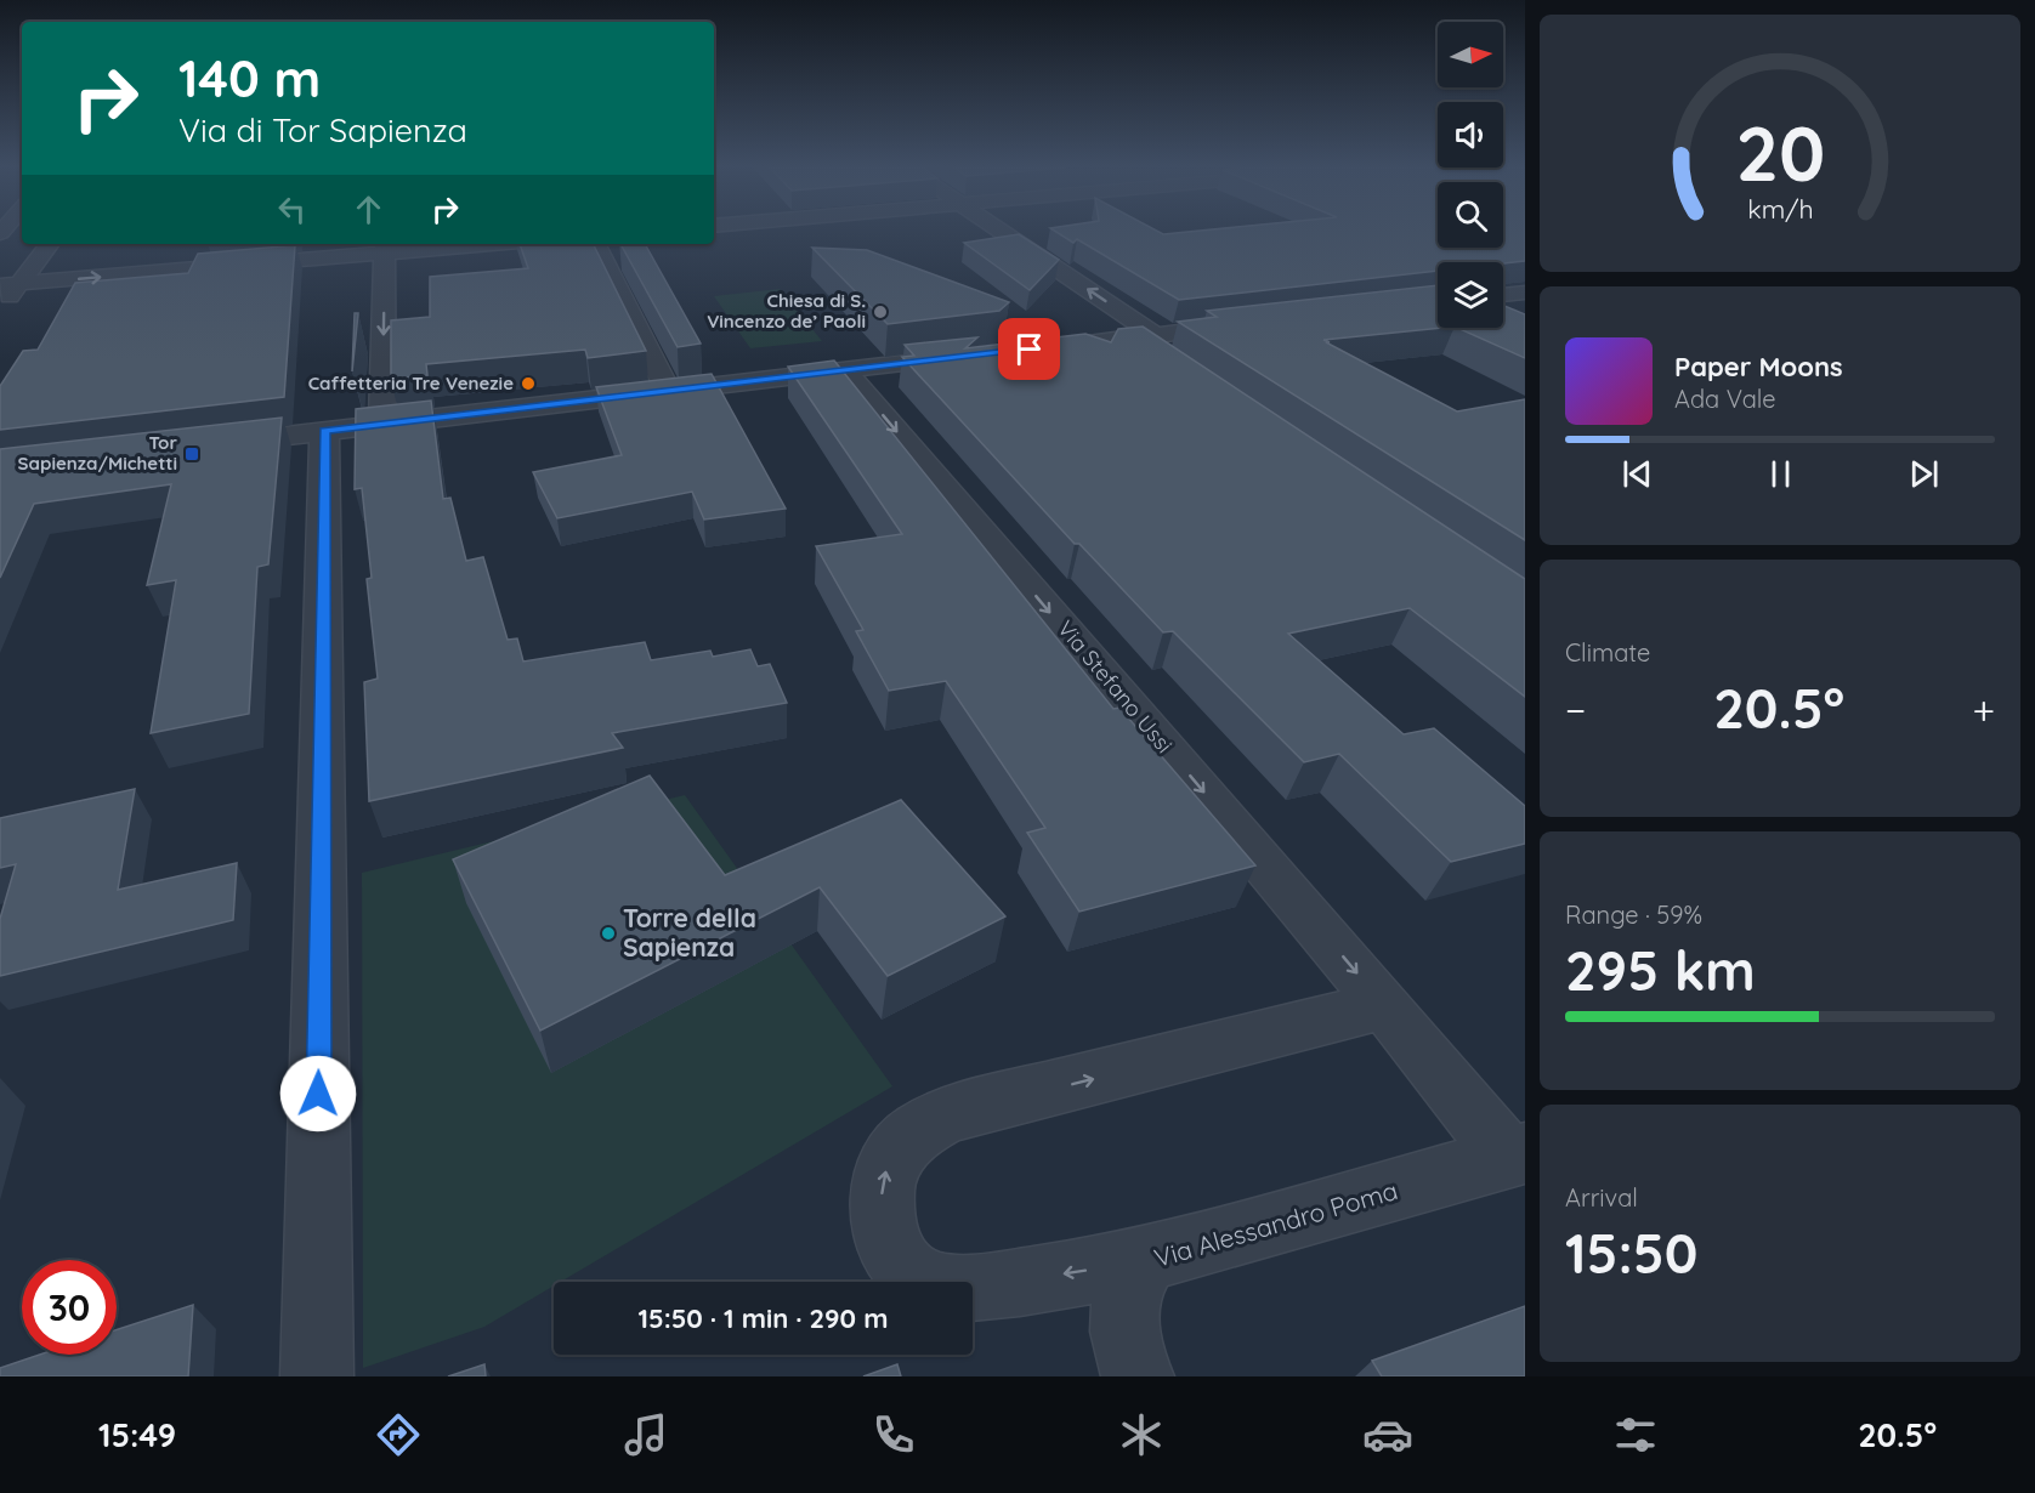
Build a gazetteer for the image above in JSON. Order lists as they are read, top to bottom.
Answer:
{
  "streets": {
    "street": ["Via Stefano Ussi", "Via Alessandro Poma"]
  },
  "crossings": [
    ["Via Stefano Ussi", "Via Alessandro Poma"]
  ],
  "one_way": ["Via Stefano Ussi"],
  "places": {
    "other": ["Chiesa di S. Vincenzo de’ Paoli", "Caffetteria Tre Venezie", "Torre della Sapienza"],
    "transit": ["Tor Sapienza/Michetti"]
  },
  "north": "right",
  "page": {
    "turn": ["140 m", "Via di Tor Sapienza"],
    "song": ["Paper Moons", "Ada Vale"],
    "tile": [
      "Climate",
      ["Range · 59%", "295 km"],
      ["Arrival", "15:50"]
    ],
    "heat": ["−", "20.5°", "+"],
    "limit": "30",
    "trip": "15:50 · 1 min · 290 m",
    "tabs": ["15:49", "20.5°"],
    "gauge": ["20", "km/h"]
  }
}
